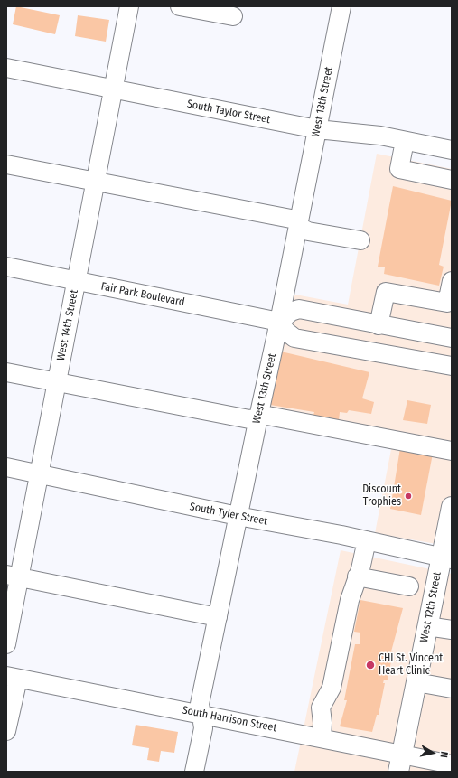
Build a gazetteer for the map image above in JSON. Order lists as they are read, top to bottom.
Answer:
{
  "streets": {
    "main road": ["West 12th Street"],
    "street": [
      "West 13th Street",
      "South Taylor Street",
      "Fair Park Boulevard",
      "West 14th Street",
      "South Tyler Street",
      "South Harrison Street"
    ]
  },
  "crossings": [
    ["West 13th Street", "South Taylor Street"],
    ["West 13th Street", "Fair Park Boulevard"],
    ["West 13th Street", "South Tyler Street"],
    ["West 13th Street", "South Harrison Street"],
    ["South Taylor Street", "West 14th Street"],
    ["Fair Park Boulevard", "West 14th Street"],
    ["West 14th Street", "South Tyler Street"],
    ["South Tyler Street", "West 12th Street"],
    ["West 12th Street", "South Harrison Street"]
  ],
  "places": ["Discount Trophies", "CHI St. Vincent Heart Clinic"],
  "north": "right"
}
